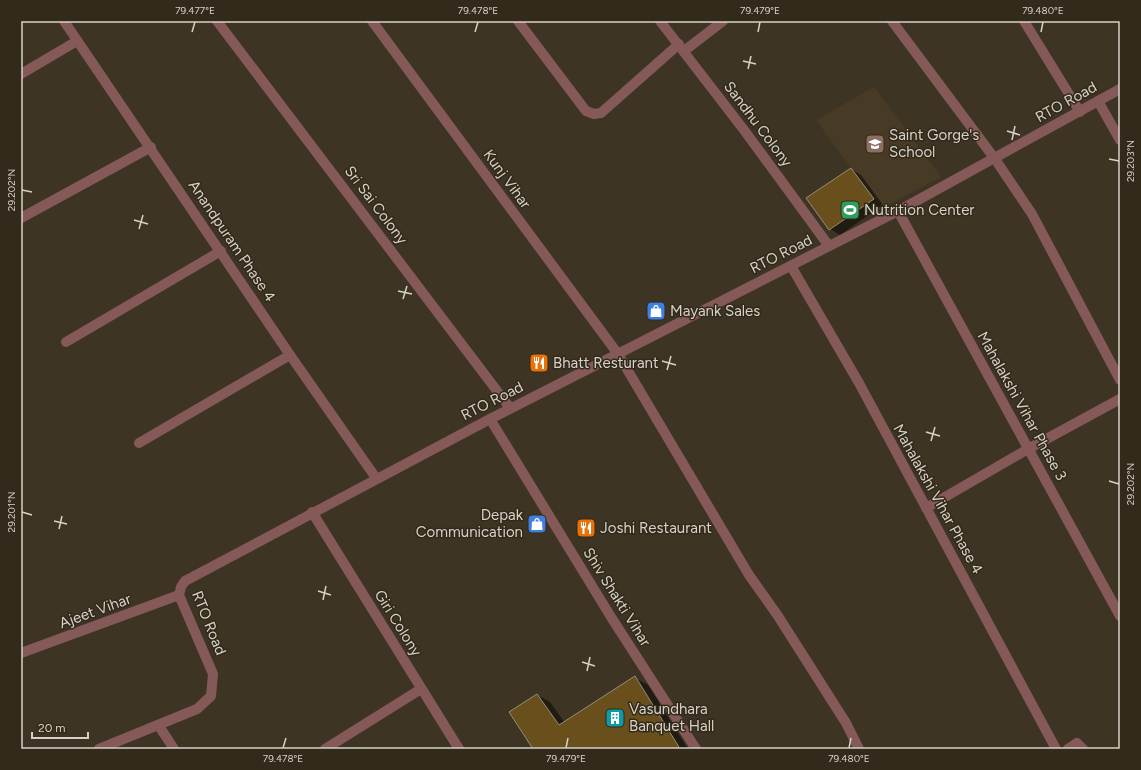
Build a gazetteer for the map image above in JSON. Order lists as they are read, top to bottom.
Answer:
{
  "streets": {
    "street": [
      "RTO Road",
      "Sandhu Colony",
      "Kunj Vihar",
      "Sri Sai Colony",
      "Anandpuram Phase 4",
      "Mahalakshi Vihar Phase 3",
      "Mahalakshi Vihar Phase 4",
      "Shiv Shakti Vihar",
      "Ajeet Vihar",
      "Giri Colony"
    ]
  },
  "crossings": [
    ["RTO Road", "Sandhu Colony"],
    ["RTO Road", "Kunj Vihar"],
    ["RTO Road", "Sri Sai Colony"],
    ["RTO Road", "Anandpuram Phase 4"],
    ["RTO Road", "Mahalakshi Vihar Phase 3"],
    ["RTO Road", "Mahalakshi Vihar Phase 4"],
    ["RTO Road", "Shiv Shakti Vihar"],
    ["RTO Road", "Ajeet Vihar"],
    ["RTO Road", "Giri Colony"]
  ],
  "places": {
    "school or university": ["Saint Gorge's School"],
    "sports": ["Nutrition Center"],
    "shop": ["Mayank Sales", "Depak Communication"],
    "restaurant": ["Bhatt Resturant", "Joshi Restaurant"],
    "building": ["Vasundhara Banquet Hall"]
  },
  "scale_bar": "20 m",
  "coordinates": [
    "79.477°E",
    "79.478°E",
    "79.479°E",
    "79.480°E",
    "29.203°N",
    "29.202°N",
    "29.201°N"
  ]
}
